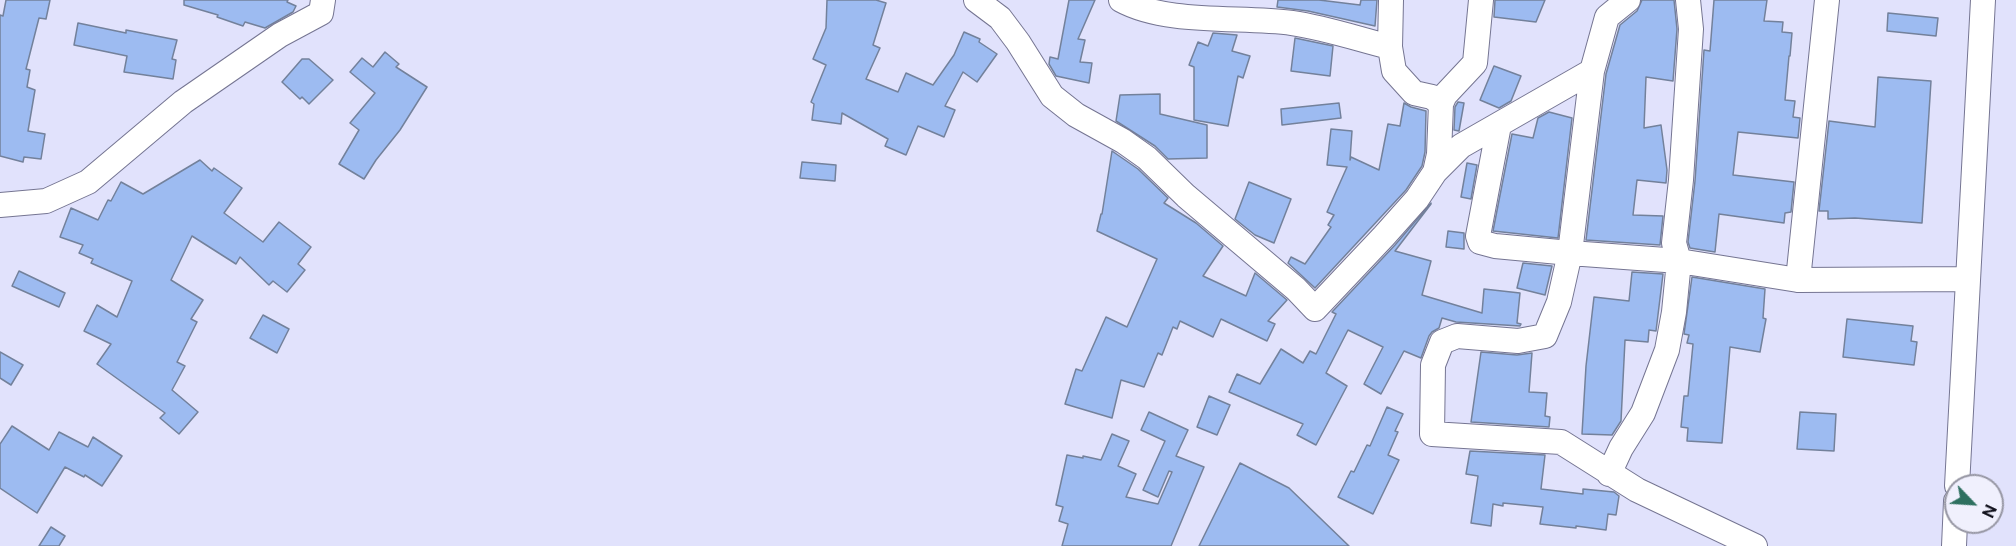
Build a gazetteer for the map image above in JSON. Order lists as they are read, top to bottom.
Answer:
{
  "north": "bottom right"
}
